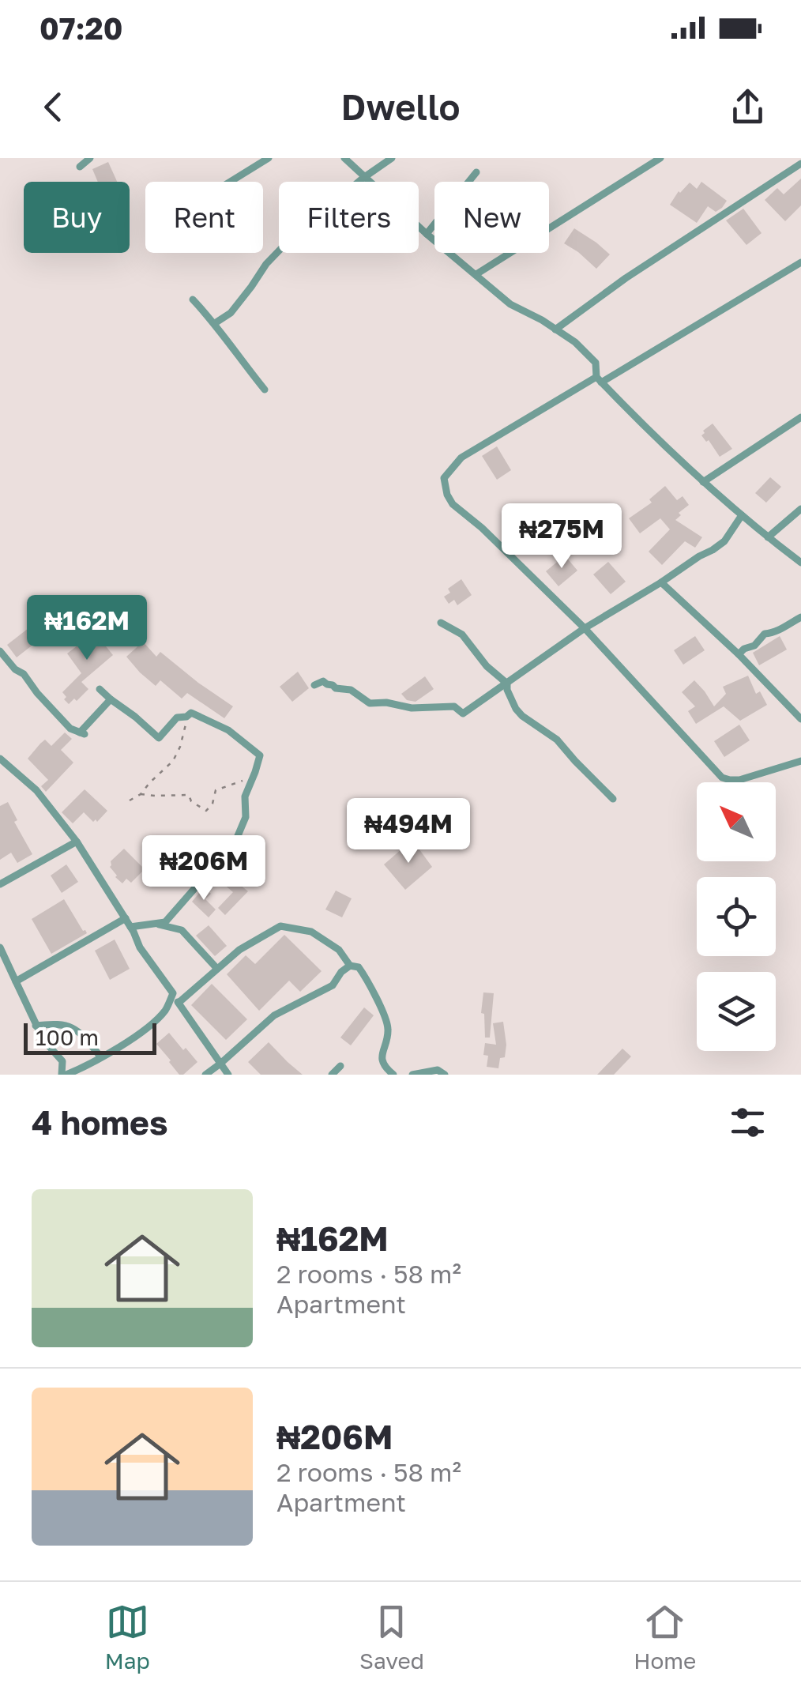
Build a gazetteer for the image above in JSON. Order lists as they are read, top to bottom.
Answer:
{
  "scale_bar": "100 m",
  "north": "top left",
  "page": {
    "status": "07:20",
    "header": "Dwello",
    "chip": [
      "Buy",
      "Rent",
      "Filters",
      "New"
    ],
    "price": [
      "₦275M",
      "₦162M",
      "₦494M",
      "₦206M"
    ],
    "scale": "100 m",
    "heading": "4 homes",
    "list": [
      {
        "name": "₦162M",
        "note": "2 rooms · 58 m² · Apartment"
      },
      {
        "name": "₦206M",
        "note": "2 rooms · 58 m² · Apartment"
      }
    ],
    "tabs": ["Map", "Saved", "Home"]
  }
}
